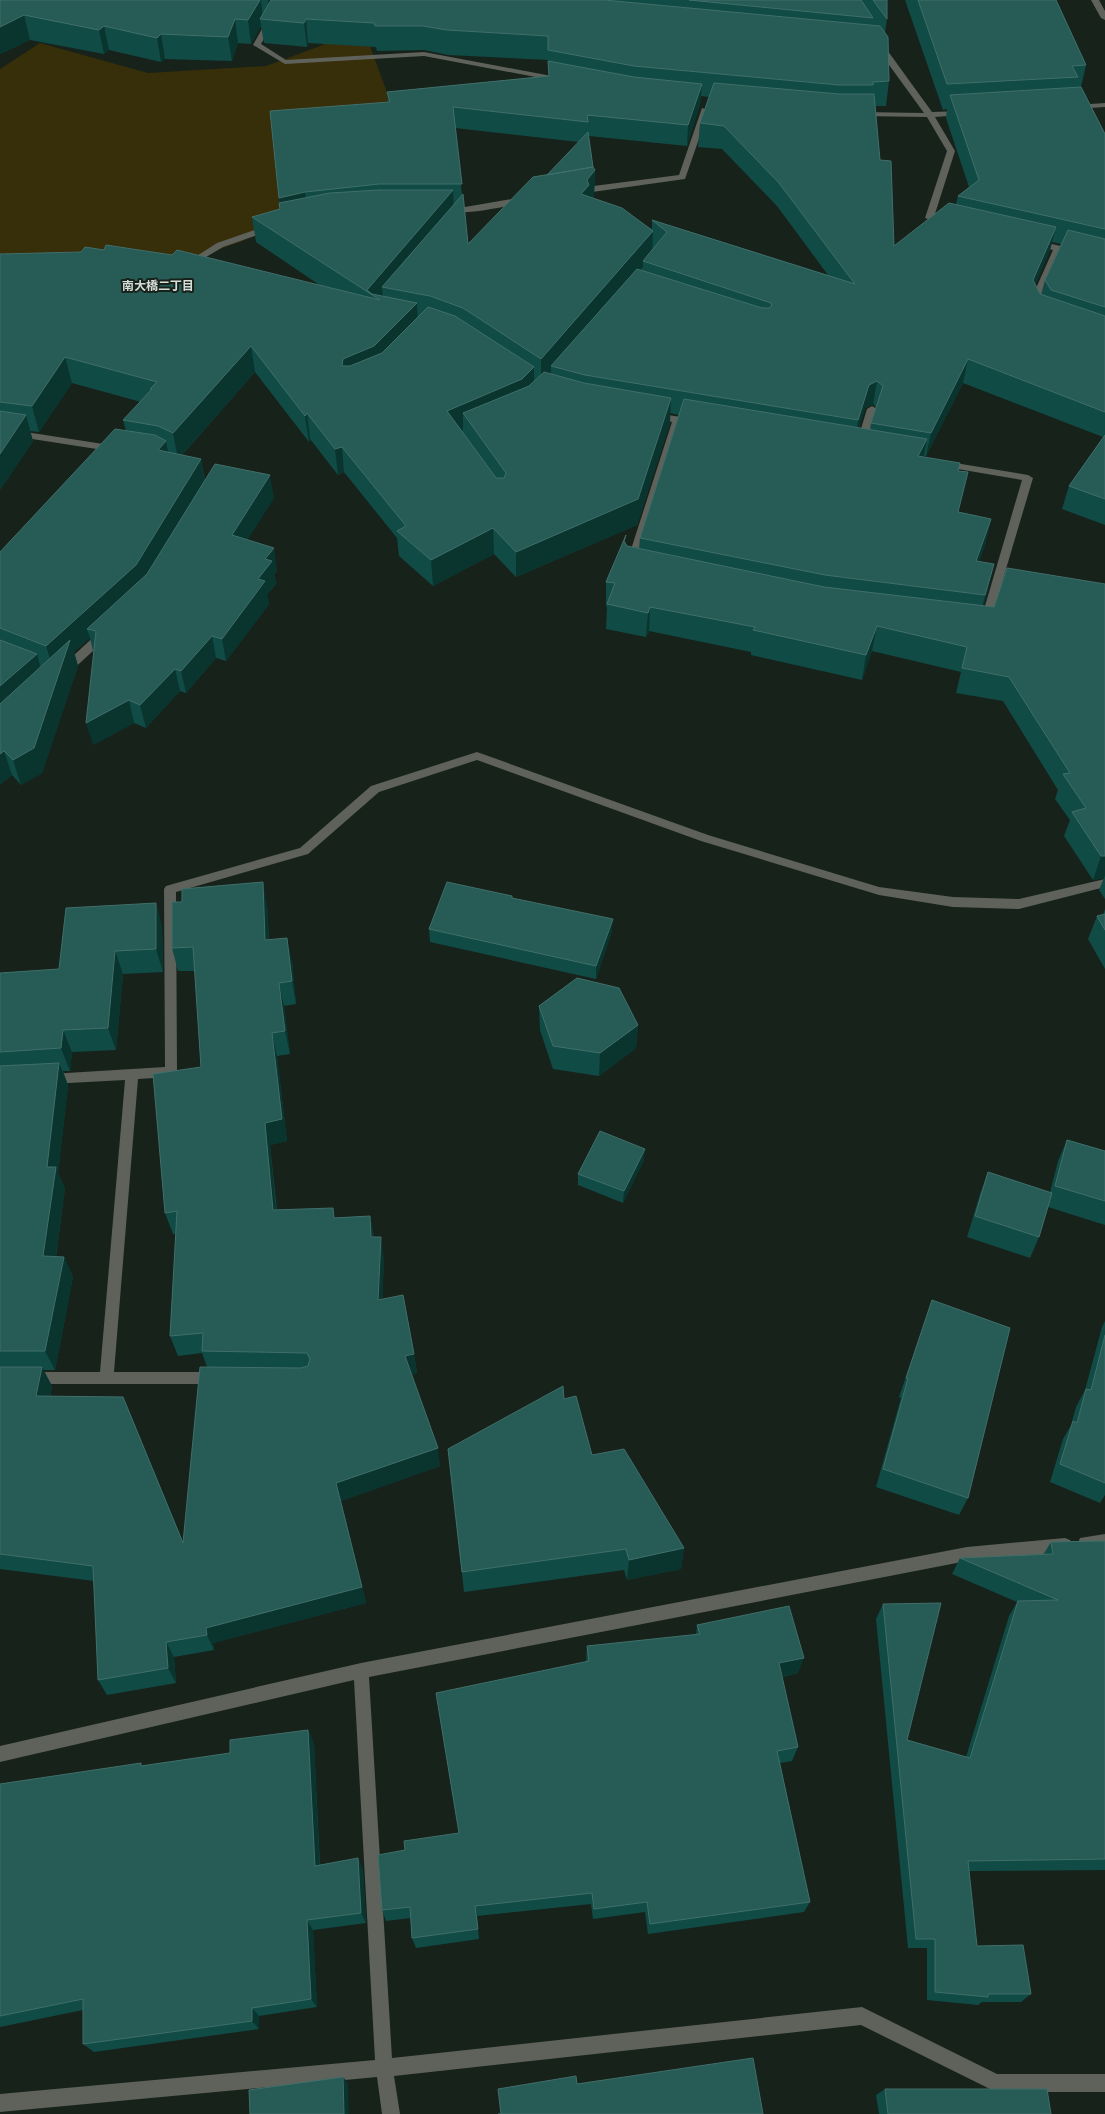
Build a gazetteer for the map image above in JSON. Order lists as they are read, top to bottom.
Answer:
{
  "districts": ["南大橋二丁目"]
}
